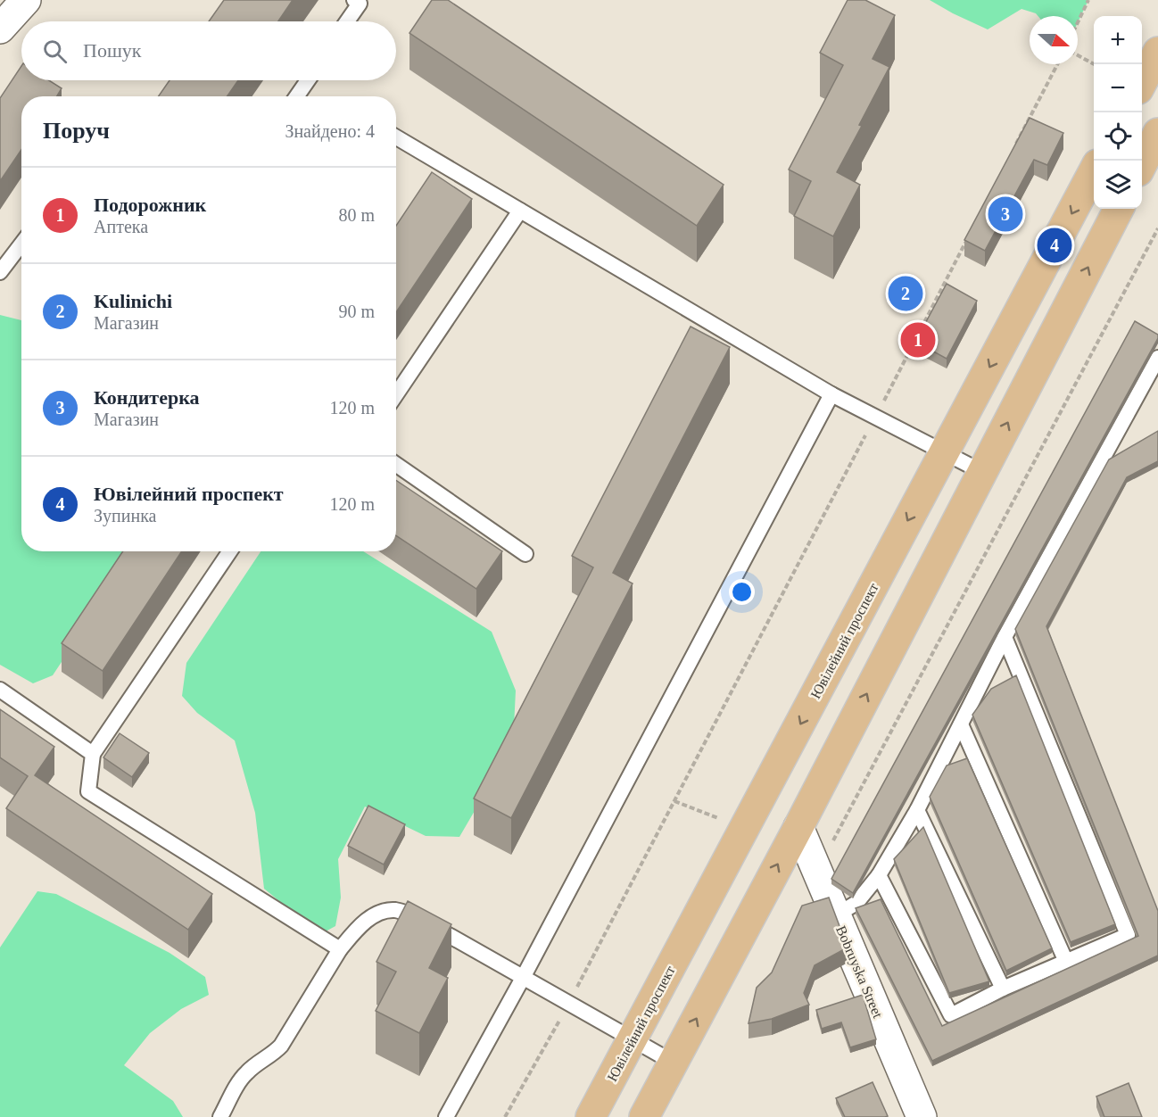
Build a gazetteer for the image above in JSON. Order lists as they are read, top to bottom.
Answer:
{
  "streets": {
    "main road": ["Ювілейний проспект"],
    "street": ["Bobruyska Street"]
  },
  "north": "right",
  "page": {
    "map_buttons": ["+", "−"],
    "search": "Пошук",
    "heading": ["Поруч", "Знайдено: 4"],
    "list": [
      {
        "mark": "1",
        "name": "Подорожник",
        "note": "Аптека",
        "value": "80 m"
      },
      {
        "mark": "2",
        "name": "Kulinichi",
        "note": "Магазин",
        "value": "90 m"
      },
      {
        "mark": "3",
        "name": "Кондитерка",
        "note": "Магазин",
        "value": "120 m"
      },
      {
        "mark": "4",
        "name": "Ювілейний проспект",
        "note": "Зупинка",
        "value": "120 m"
      }
    ],
    "pins": [
      "3",
      "4",
      "2",
      "1"
    ]
  }
}
